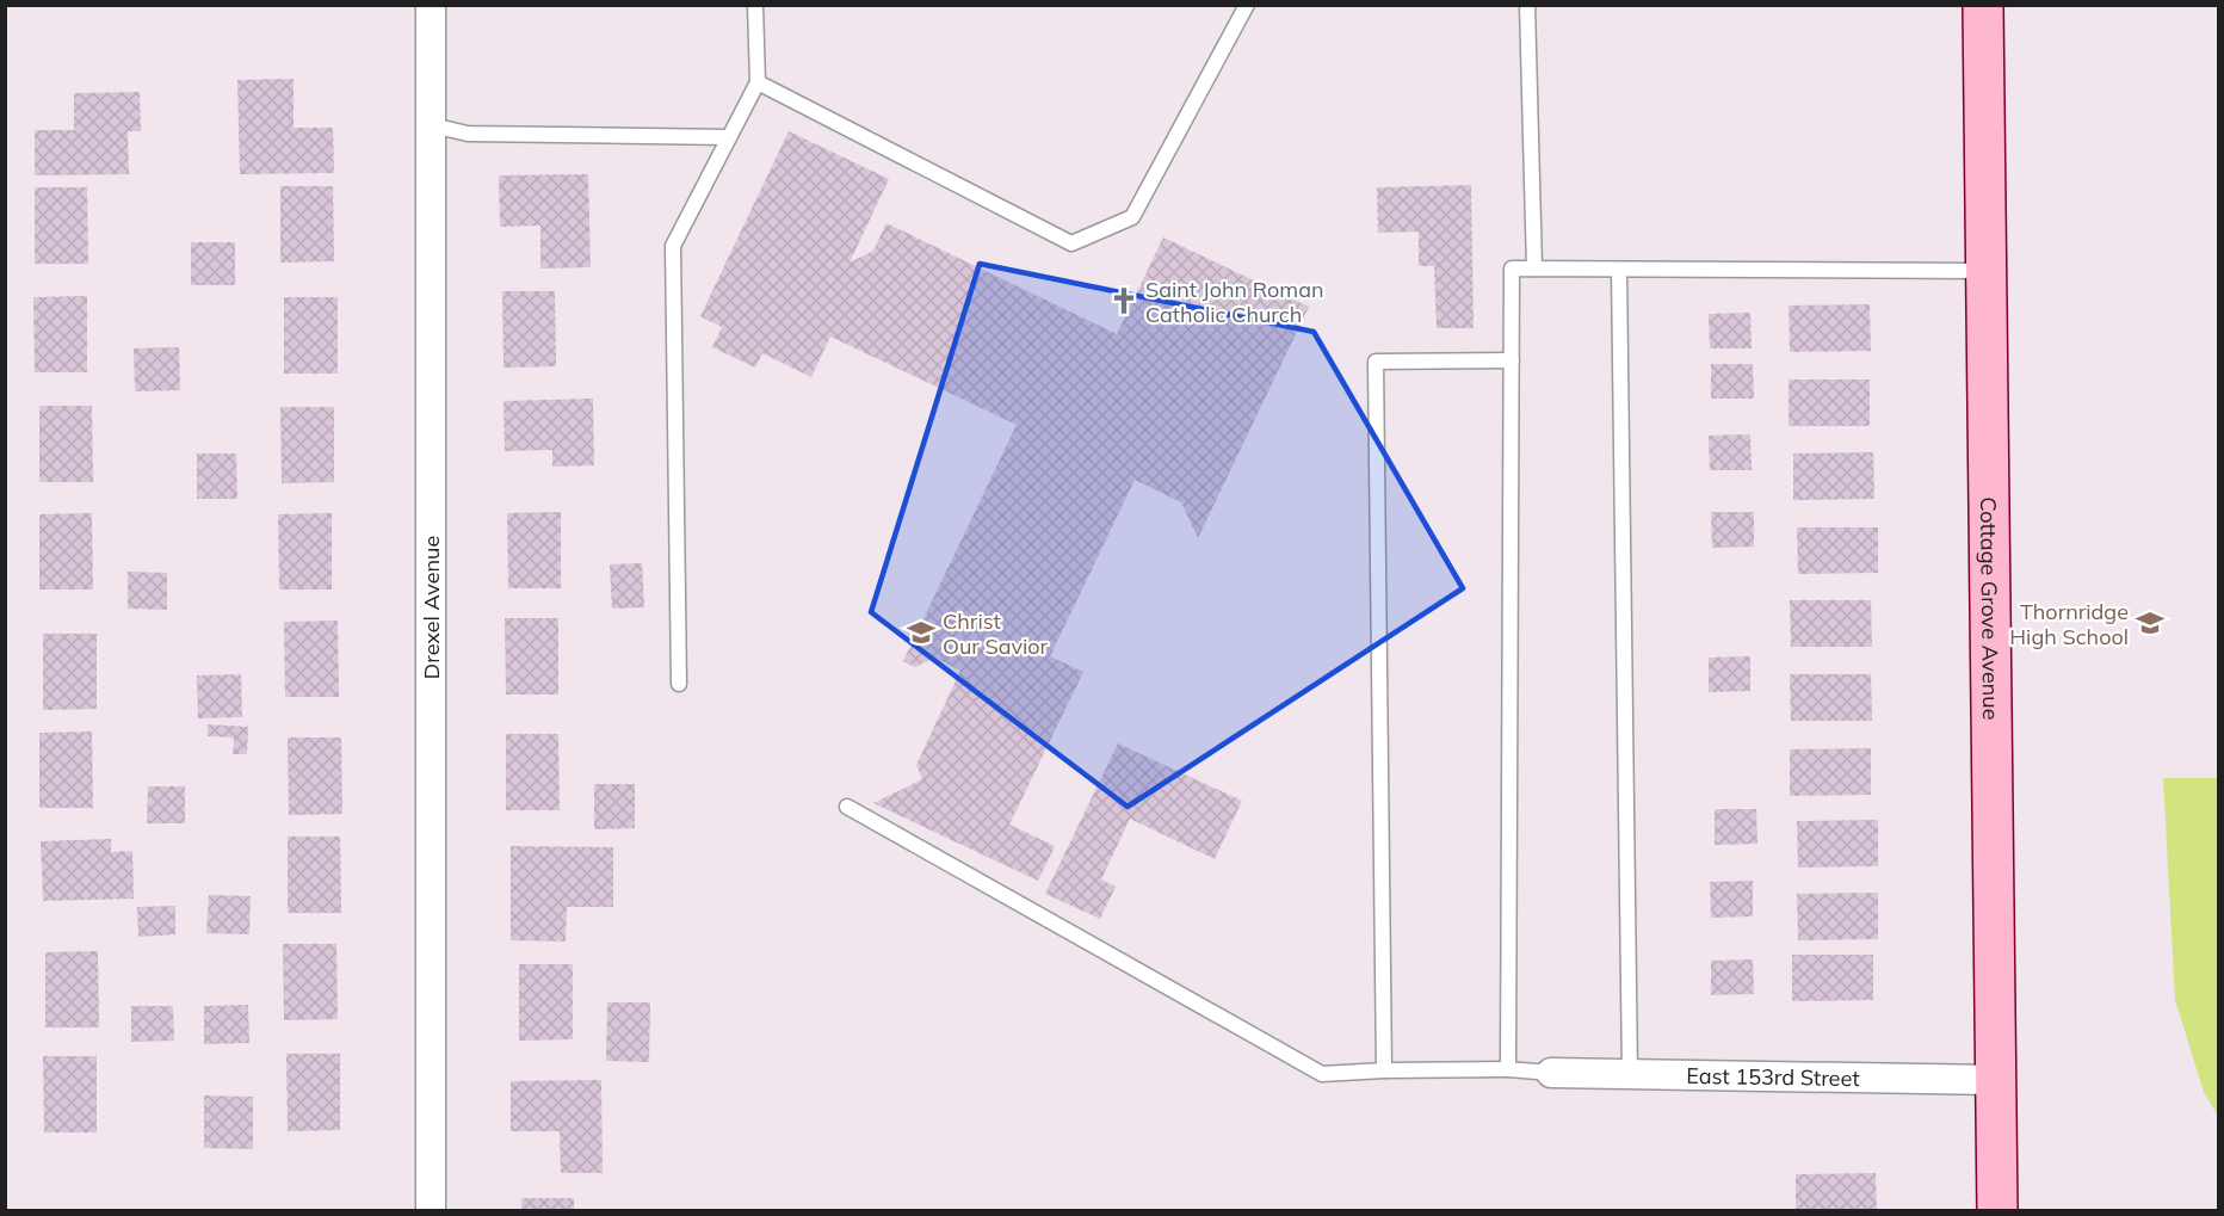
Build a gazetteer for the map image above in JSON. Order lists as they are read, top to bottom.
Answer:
{
  "streets": {
    "main road": ["Cottage Grove Avenue"],
    "street": ["Drexel Avenue", "East 153rd Street"]
  },
  "crossings": [
    ["Cottage Grove Avenue", "East 153rd Street"]
  ],
  "places": {
    "church": ["Saint John Roman Catholic Church"],
    "school or university": ["Thornridge High School", "Christ Our Savior"]
  }
}
